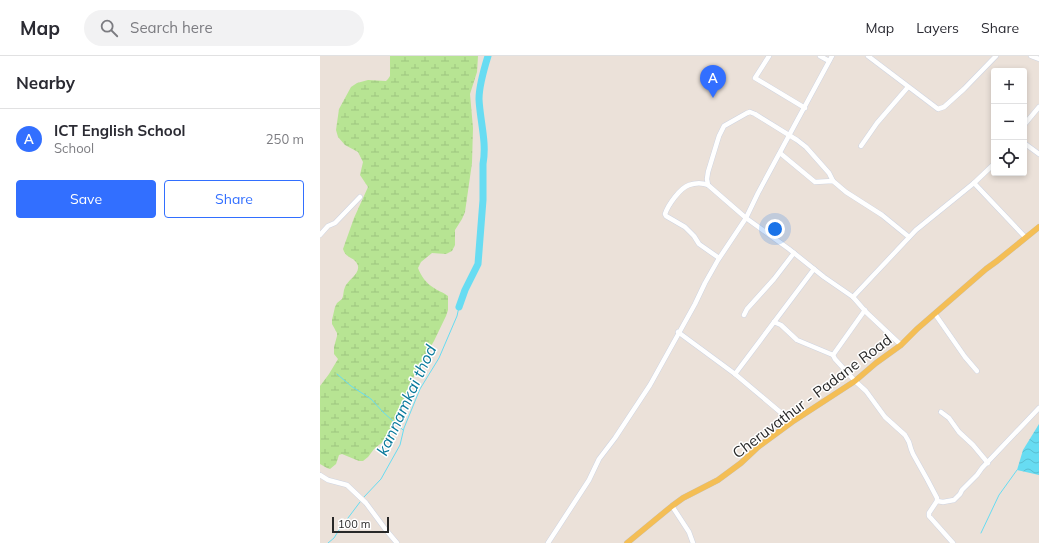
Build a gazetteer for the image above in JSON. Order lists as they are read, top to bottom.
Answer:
{
  "streets": {
    "main road": ["Cheruvathur - Padane Road"]
  },
  "water": ["kannamkai thod"],
  "scale_bar": "100 m",
  "page": {
    "header": "Map",
    "search": "Search here",
    "nav": ["Map", "Layers", "Share"],
    "heading": "Nearby",
    "pins": "A",
    "map_buttons": ["+", "−"],
    "list": [
      {
        "mark": "A",
        "name": "ICT English School",
        "note": "School",
        "value": "250 m"
      }
    ],
    "buttons": ["Save", "Share"],
    "scale": "100 m"
  }
}
